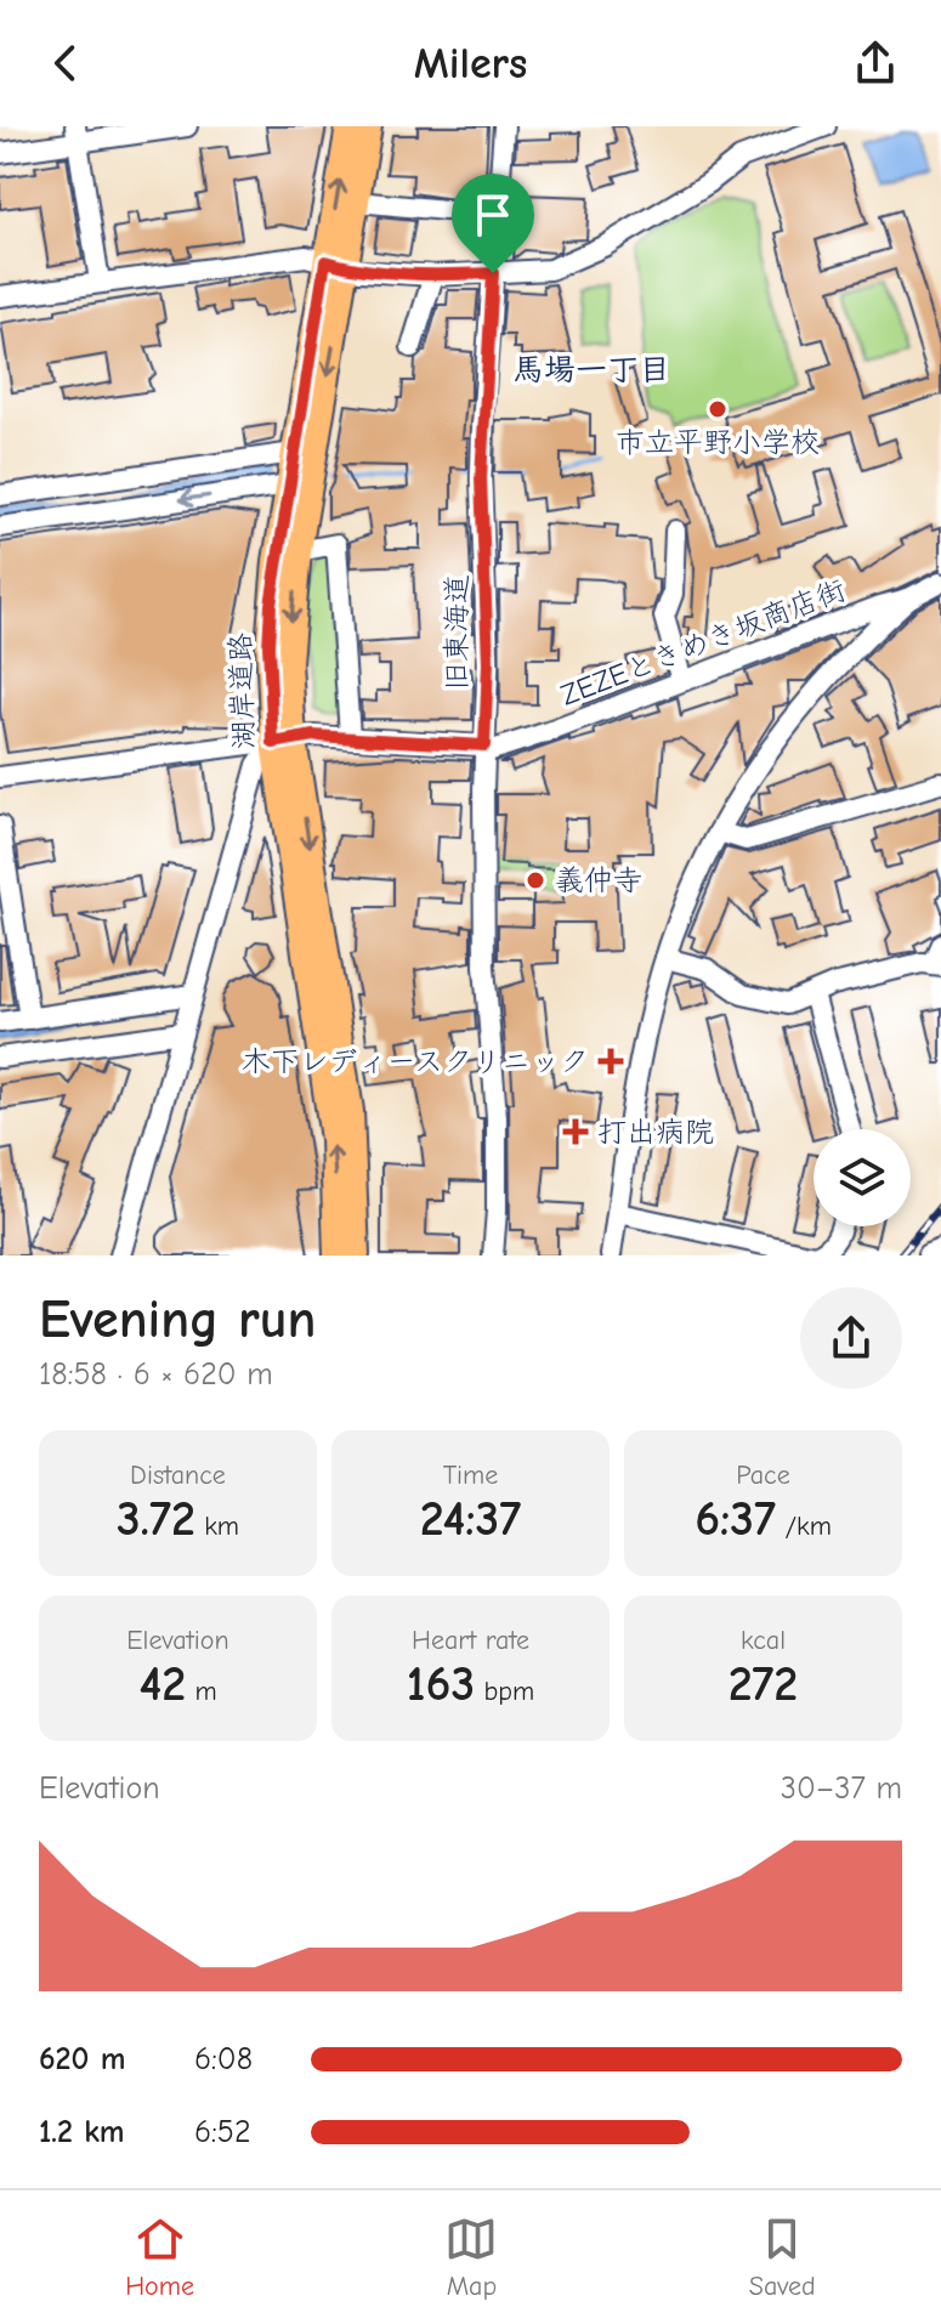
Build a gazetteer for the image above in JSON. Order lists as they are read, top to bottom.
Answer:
{
  "streets": {
    "main road": ["湖岸道路"],
    "street": ["旧東海道", "ZEZEときめき坂商店街"]
  },
  "crossings": [
    ["旧東海道", "ZEZEときめき坂商店街"]
  ],
  "districts": ["馬場一丁目"],
  "places": {
    "other": ["市立平野小学校", "義仲寺"],
    "health": ["木下レディースクリニック", "打出病院"]
  },
  "page": {
    "header": "Milers",
    "heading": ["Evening run", "18:58 · 6 × 620 m"],
    "stats": [
      ["Distance", "3.72 km"],
      ["Time", "24:37"],
      ["Pace", "6:37 /km"],
      ["Elevation", "42 m"],
      ["Heart rate", "163 bpm"],
      ["kcal", "272"]
    ],
    "chart": ["Elevation", "30–37 m"],
    "list": [
      {
        "name": "620 m",
        "note": "6:08"
      },
      {
        "name": "1.2 km",
        "note": "6:52"
      }
    ],
    "tabs": ["Home", "Map", "Saved"]
  }
}
